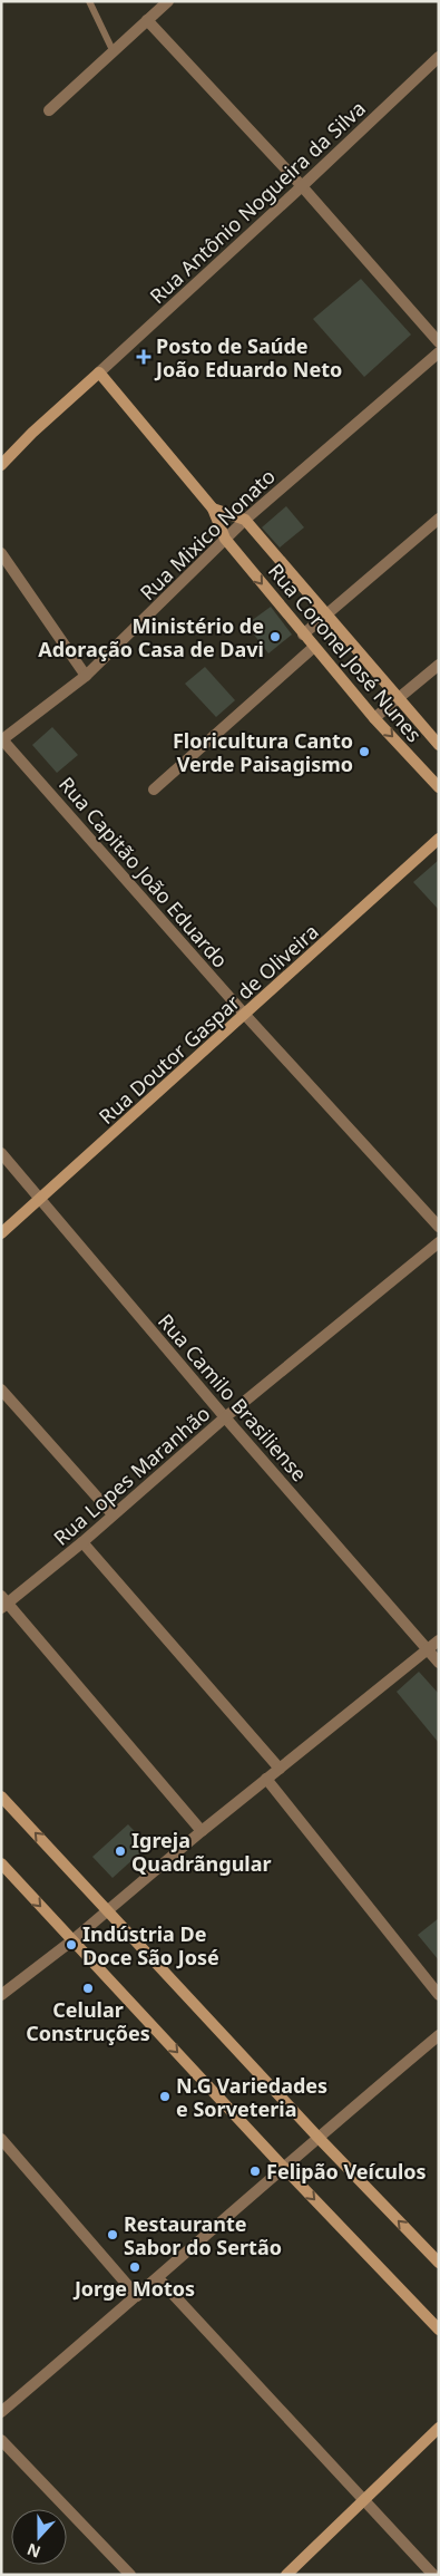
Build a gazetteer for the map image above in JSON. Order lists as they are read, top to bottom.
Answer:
{
  "streets": {
    "street": [
      "Rua Antônio Nogueira da Silva",
      "Rua Mixico Nonato",
      "Rua Coronel José Nunes",
      "Rua Capitão João Eduardo",
      "Rua Doutor Gaspar de Oliveira",
      "Rua Camilo Brasiliense",
      "Rua Lopes Maranhão"
    ]
  },
  "crossings": [
    ["Rua Mixico Nonato", "Rua Coronel José Nunes"],
    ["Rua Mixico Nonato", "Rua Capitão João Eduardo"],
    ["Rua Capitão João Eduardo", "Rua Doutor Gaspar de Oliveira"],
    ["Rua Doutor Gaspar de Oliveira", "Rua Camilo Brasiliense"],
    ["Rua Camilo Brasiliense", "Rua Lopes Maranhão"]
  ],
  "places": {
    "health": ["Posto de Saúde João Eduardo Neto"],
    "other": [
      "Ministério de Adoração Casa de Davi",
      "Floricultura Canto Verde Paisagismo",
      "Igreja Quadrãngular",
      "Indústria De Doce São José",
      "Celular Construções",
      "N.G Variedades e Sorveteria",
      "Felipão Veículos",
      "Restaurante Sabor do Sertão",
      "Jorge Motos"
    ]
  },
  "north": "bottom"
}
